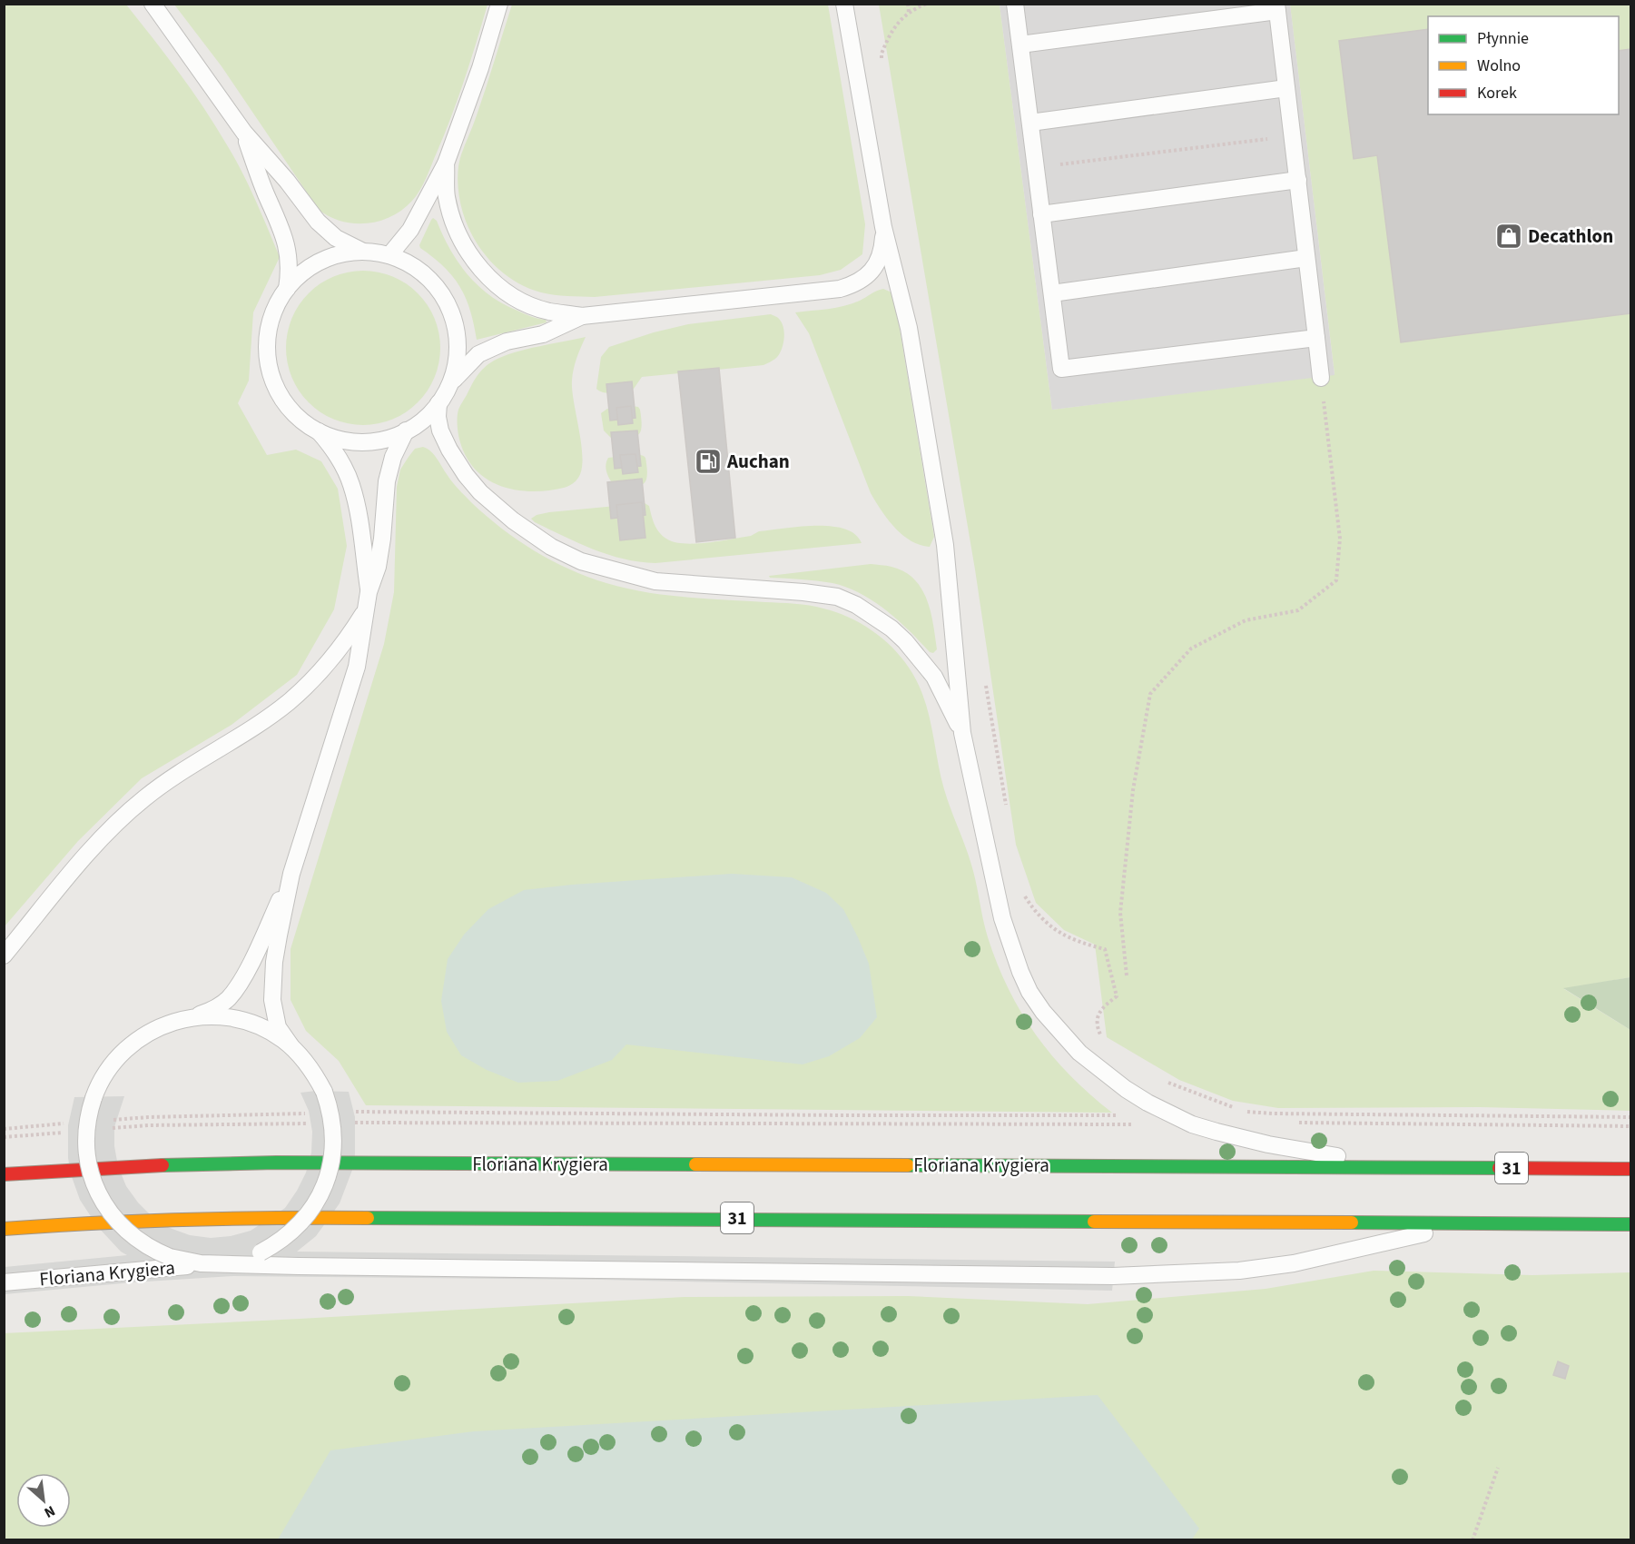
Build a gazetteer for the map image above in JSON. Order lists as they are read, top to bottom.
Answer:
{
  "streets": {
    "main road": ["Floriana Krygiera", "31"]
  },
  "places": {
    "shop": ["Decathlon"],
    "fuel station": ["Auchan"]
  },
  "legend": ["Płynnie", "Wolno", "Korek"],
  "north": "bottom right"
}
